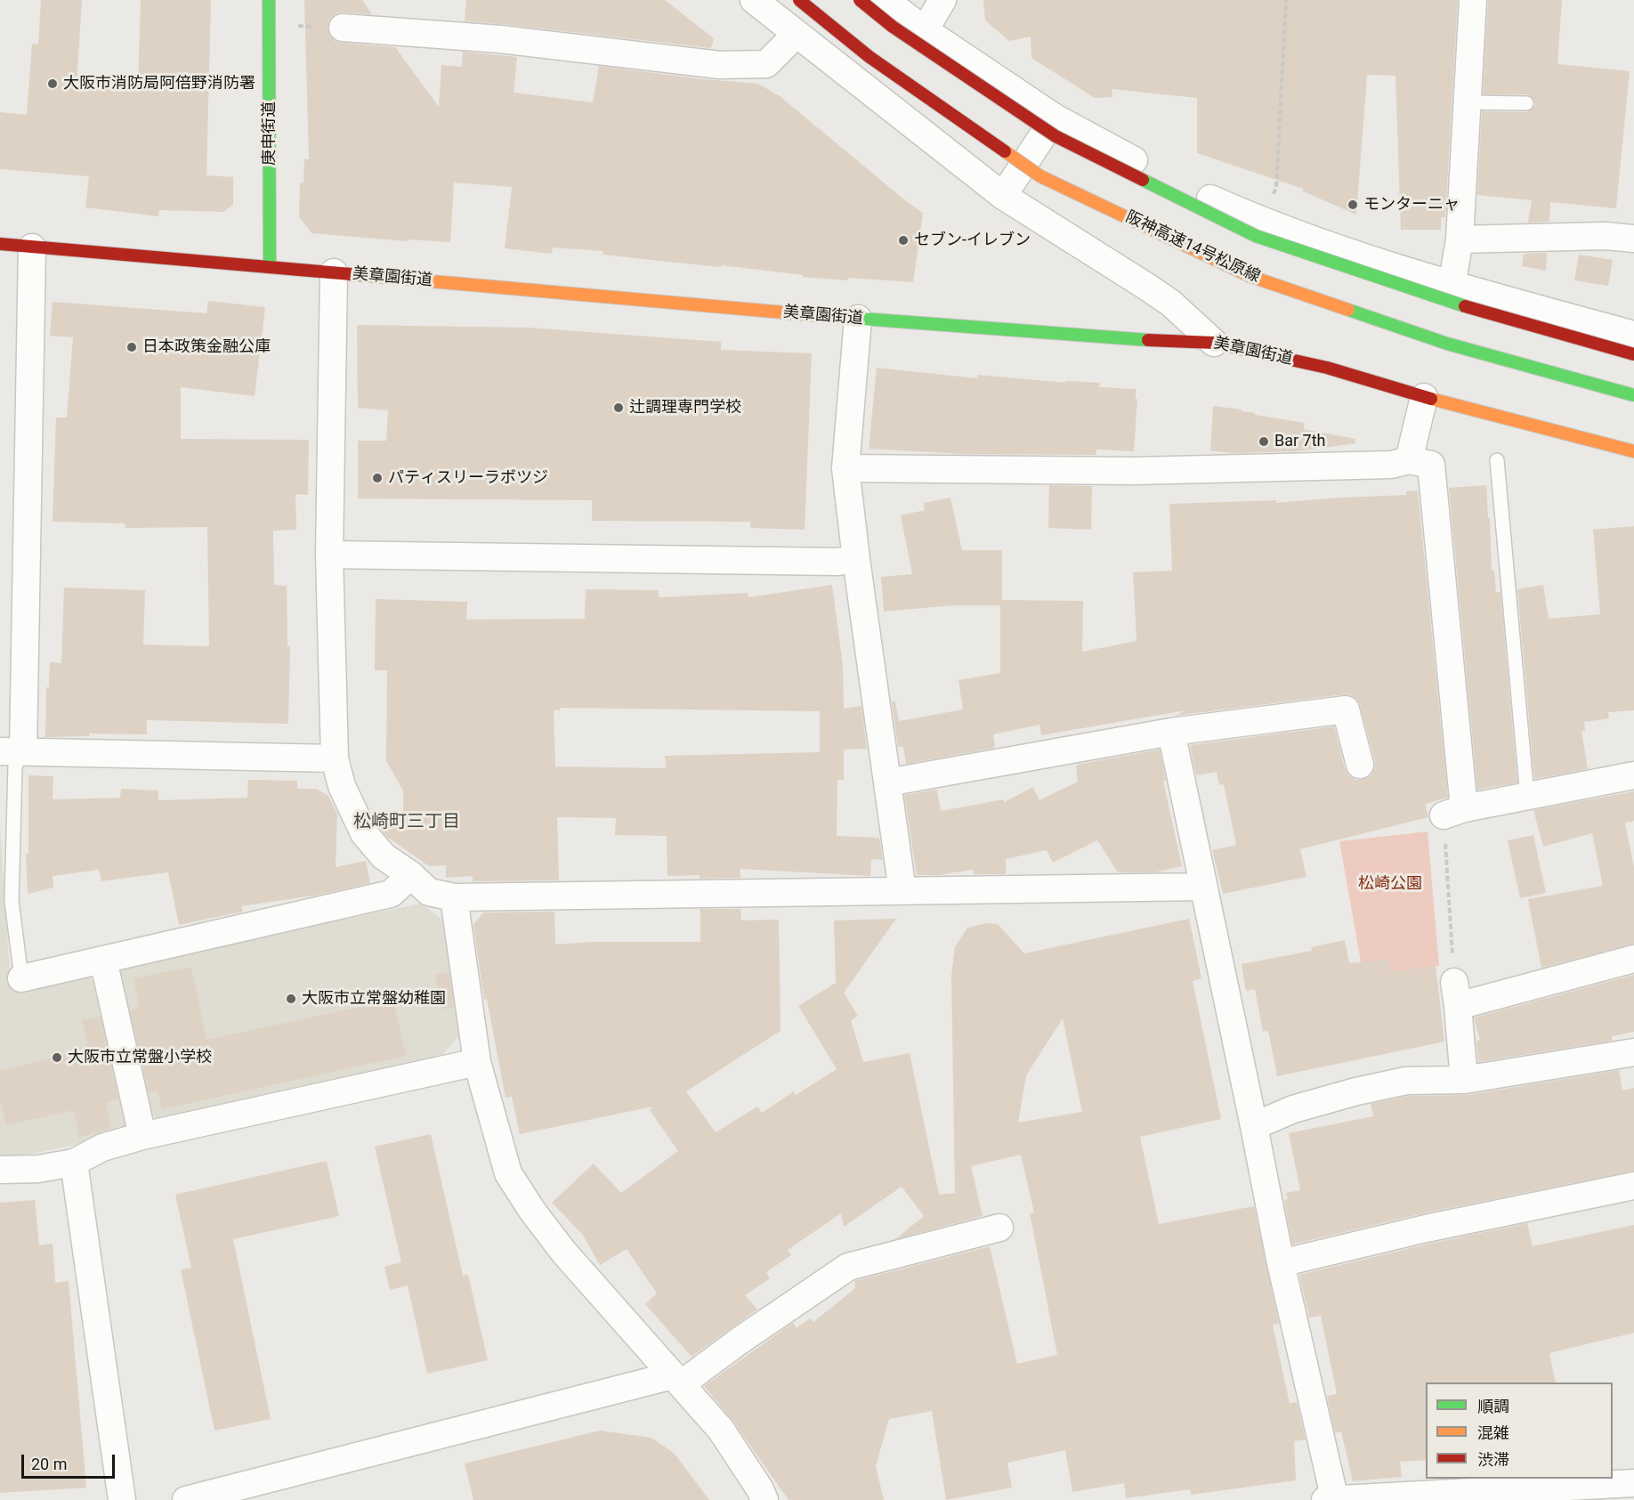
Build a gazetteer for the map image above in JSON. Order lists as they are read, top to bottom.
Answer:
{
  "streets": {
    "main road": ["庚申街道", "阪神高速14号松原線", "美章園街道"]
  },
  "crossings": [
    ["庚申街道", "美章園街道"]
  ],
  "districts": ["松崎町三丁目"],
  "parks": ["松崎公園"],
  "places": [
    "大阪市消防局阿倍野消防署",
    "モンターニャ",
    "セブン-イレブン",
    "日本政策金融公庫",
    "辻調理専門学校",
    "Bar 7th",
    "パティスリーラボツジ",
    "大阪市立常盤幼稚園",
    "大阪市立常盤小学校"
  ],
  "legend": ["順調", "混雑", "渋滞"],
  "scale_bar": "20 m"
}
